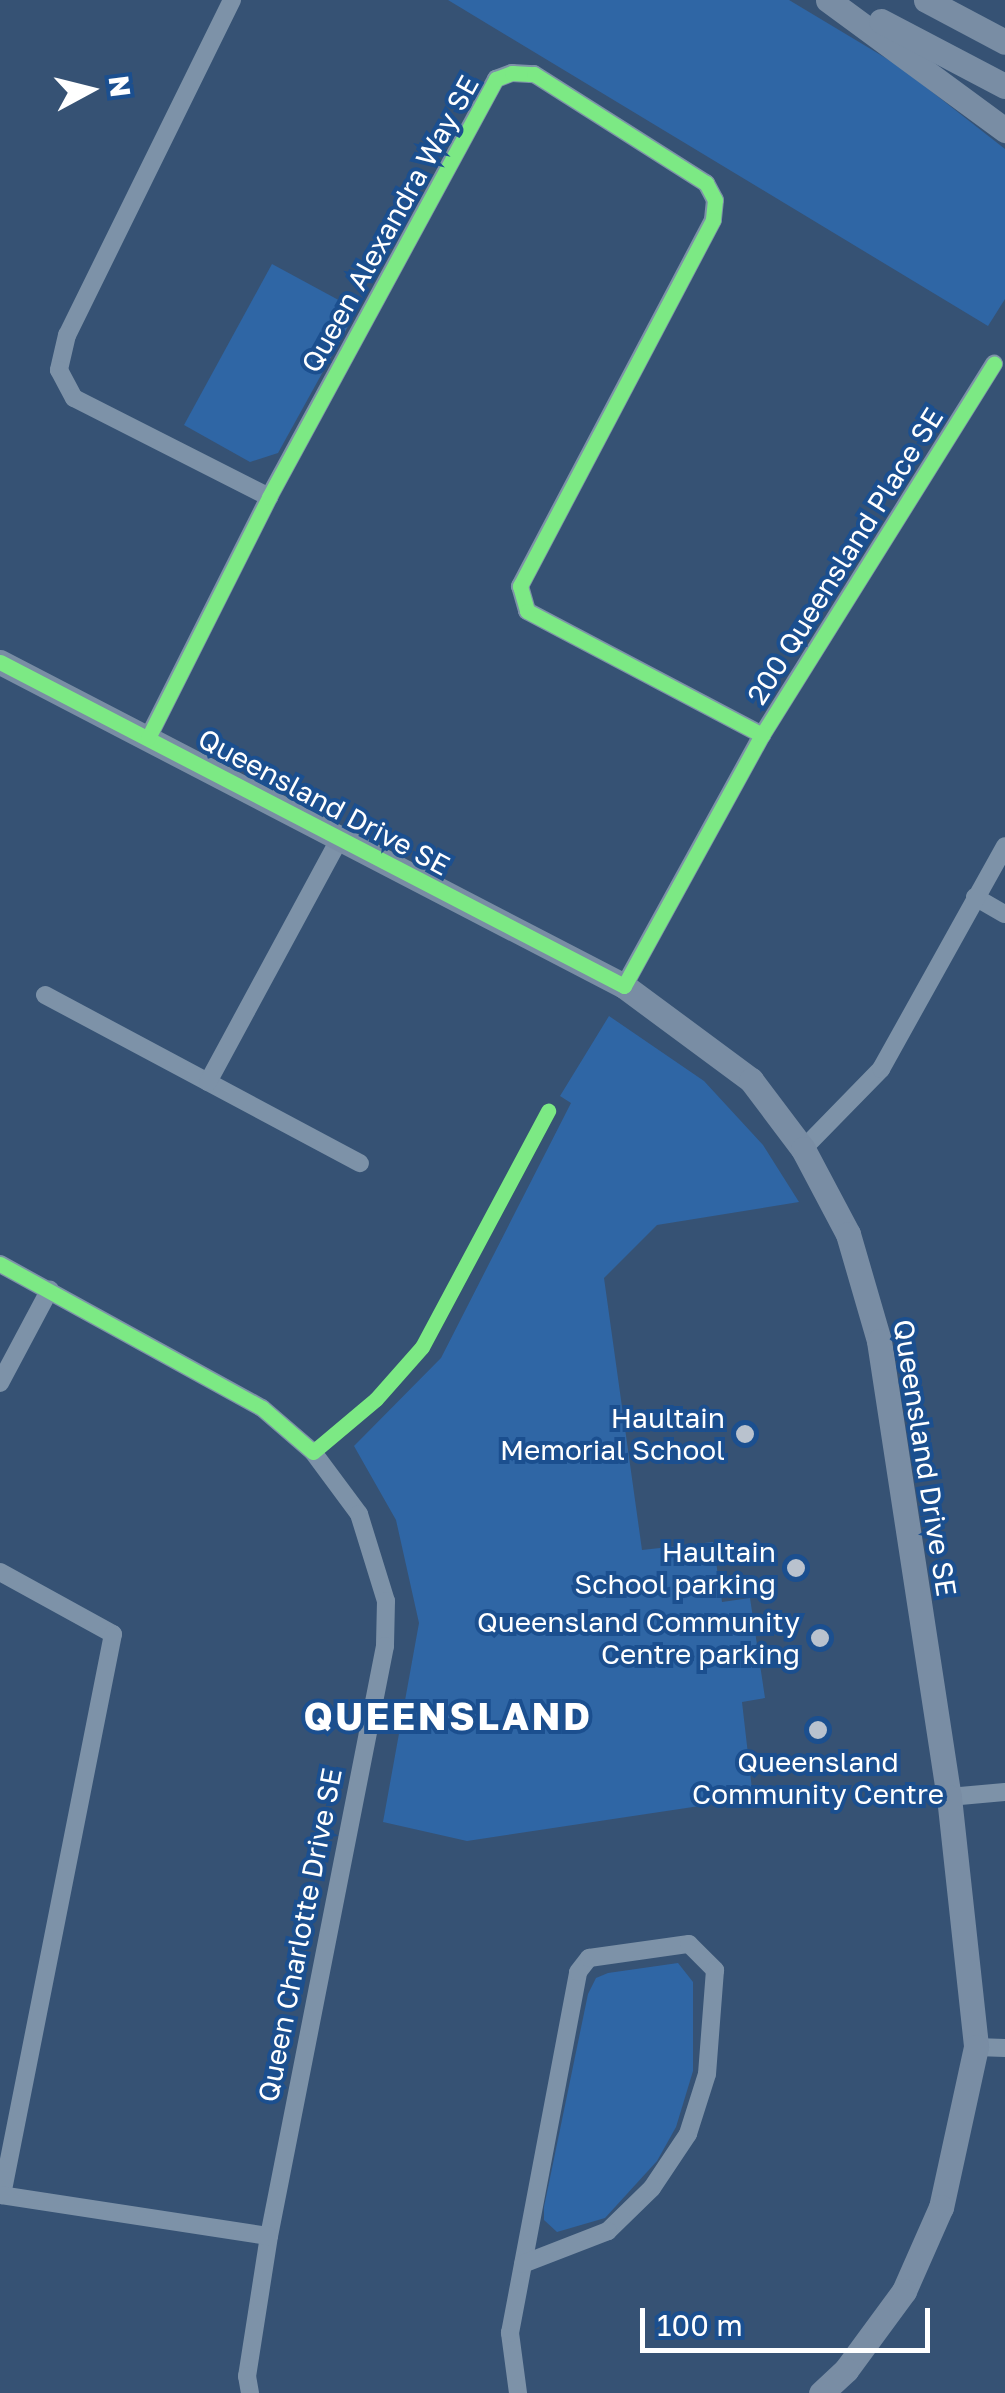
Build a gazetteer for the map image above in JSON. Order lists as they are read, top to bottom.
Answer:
{
  "streets": {
    "street": [
      "Queen Alexandra Way SE",
      "200 Queensland Place SE",
      "Queensland Drive SE",
      "Queen Charlotte Drive SE"
    ]
  },
  "crossings": [
    ["Queen Alexandra Way SE", "200 Queensland Place SE"],
    ["Queen Alexandra Way SE", "Queensland Drive SE"],
    ["200 Queensland Place SE", "Queensland Drive SE"]
  ],
  "districts": ["QUEENSLAND"],
  "places": [
    "Haultain Memorial School",
    "Haultain School parking",
    "Queensland Community Centre parking",
    "Queensland Community Centre"
  ],
  "scale_bar": "100 m",
  "north": "right"
}
